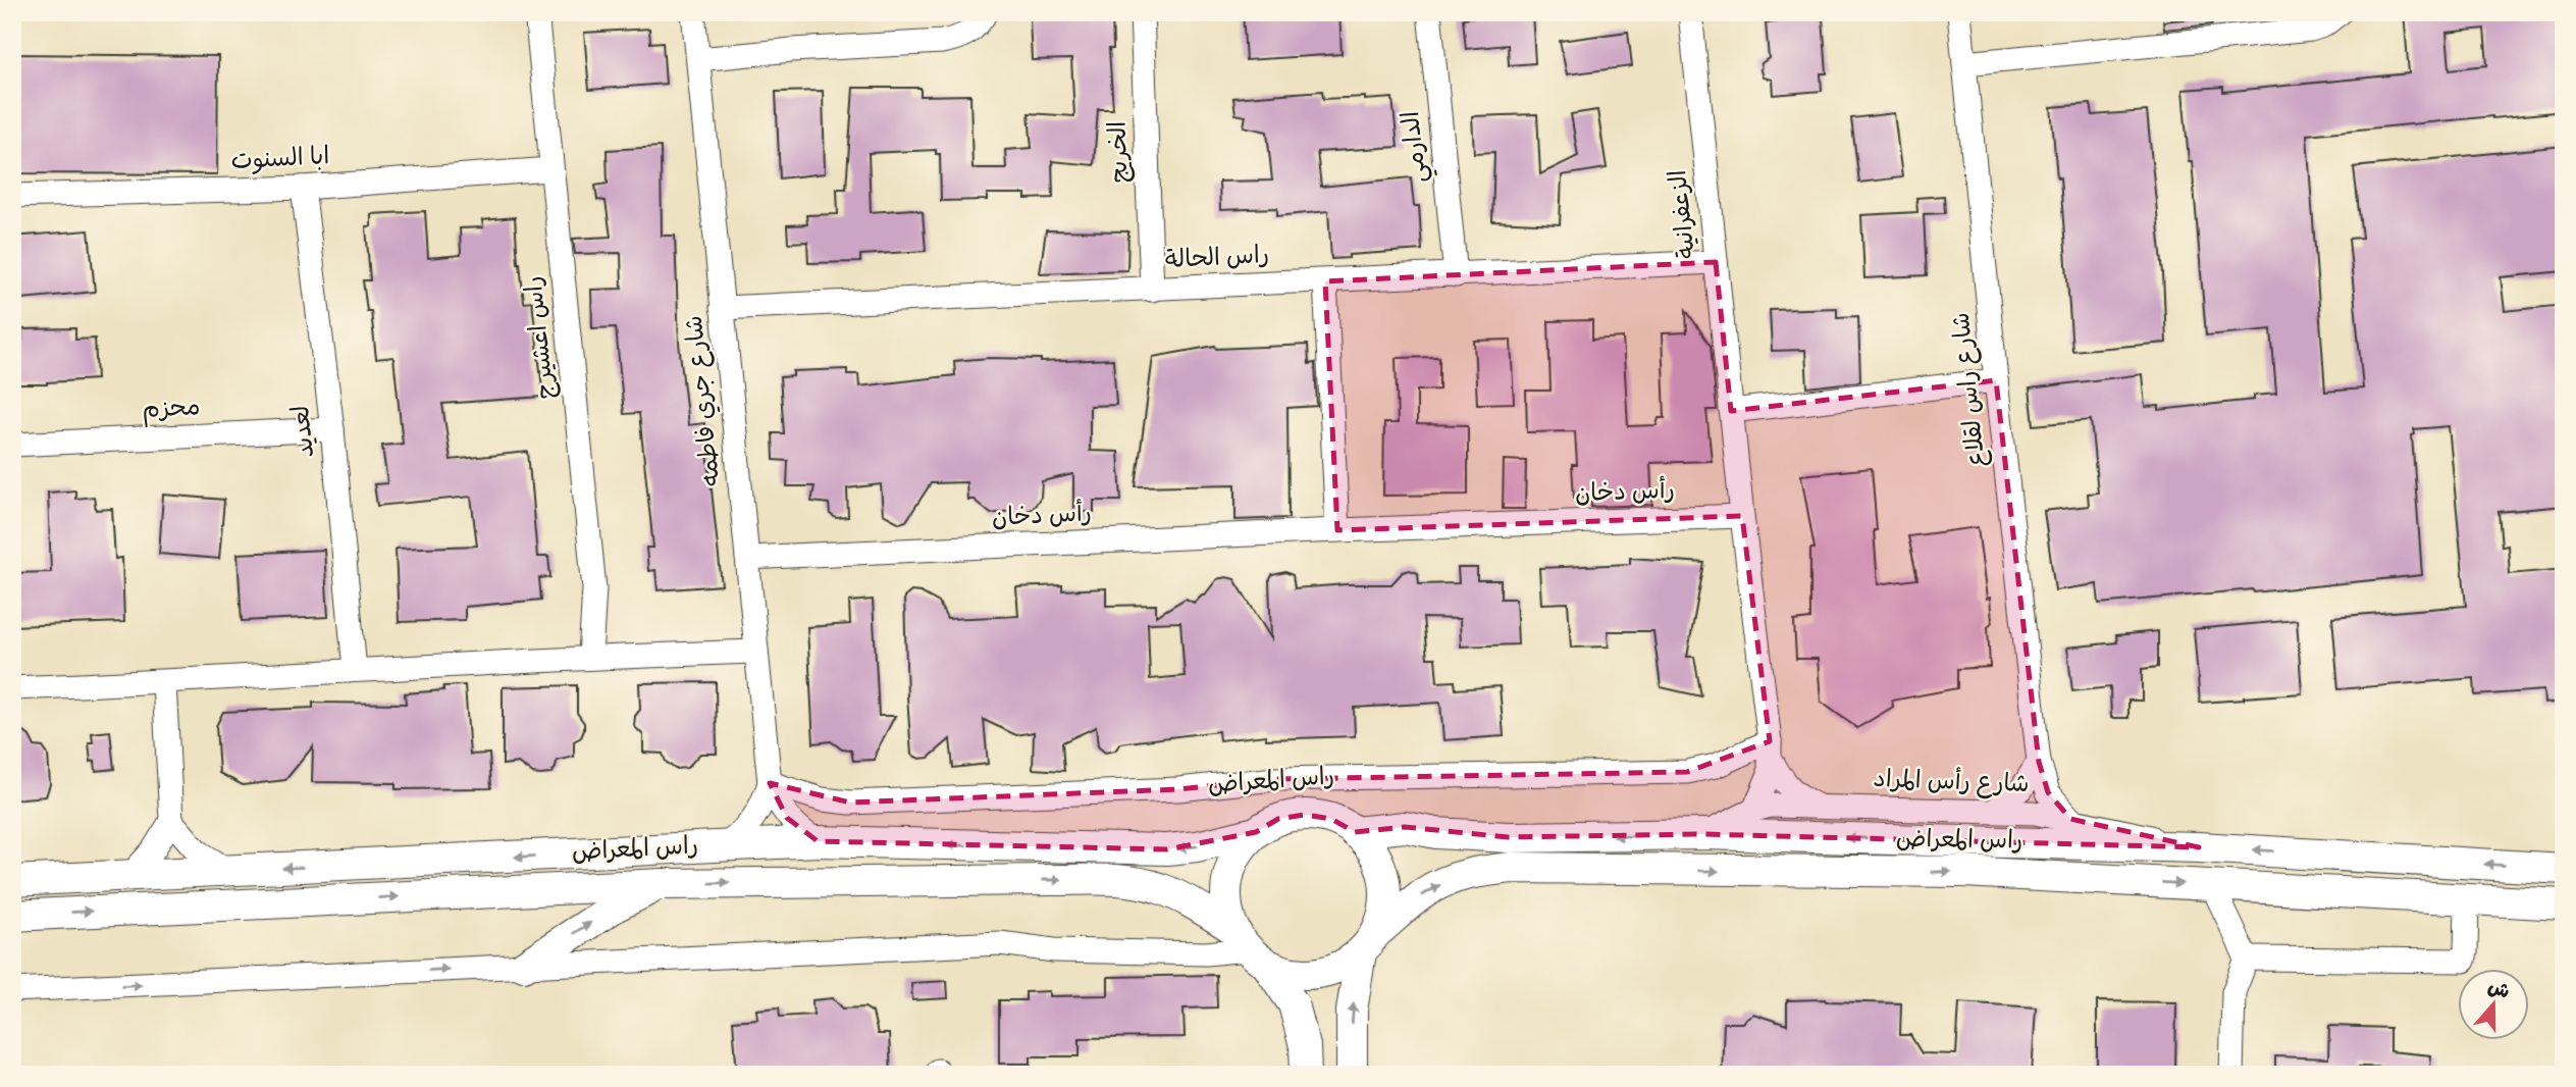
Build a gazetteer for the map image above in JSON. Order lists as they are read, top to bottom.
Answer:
{
  "streets": {
    "street": [
      "الدارمي",
      "الخريج",
      "ابا السنوت",
      "الزعفرانية",
      "راس الحالة",
      "راس اعشيرج",
      "شارع راس لقلاع",
      "شارع جري فاطمه",
      "محزم",
      "لعديد",
      "رأس دخان",
      "راس المعراض",
      "شارع رأس المراد"
    ]
  },
  "crossings": [
    ["الدارمي", "راس الحالة"],
    ["الخريج", "راس الحالة"],
    ["ابا السنوت", "راس اعشيرج"],
    ["ابا السنوت", "لعديد"],
    ["الزعفرانية", "راس الحالة"],
    ["الزعفرانية", "رأس دخان"],
    ["الزعفرانية", "راس المعراض"],
    ["الزعفرانية", "شارع رأس المراد"],
    ["راس الحالة", "شارع جري فاطمه"],
    ["شارع راس لقلاع", "شارع رأس المراد"],
    ["شارع جري فاطمه", "رأس دخان"],
    ["شارع جري فاطمه", "راس المعراض"],
    ["محزم", "لعديد"],
    ["راس المعراض", "شارع رأس المراد"]
  ],
  "north": "top"
}
